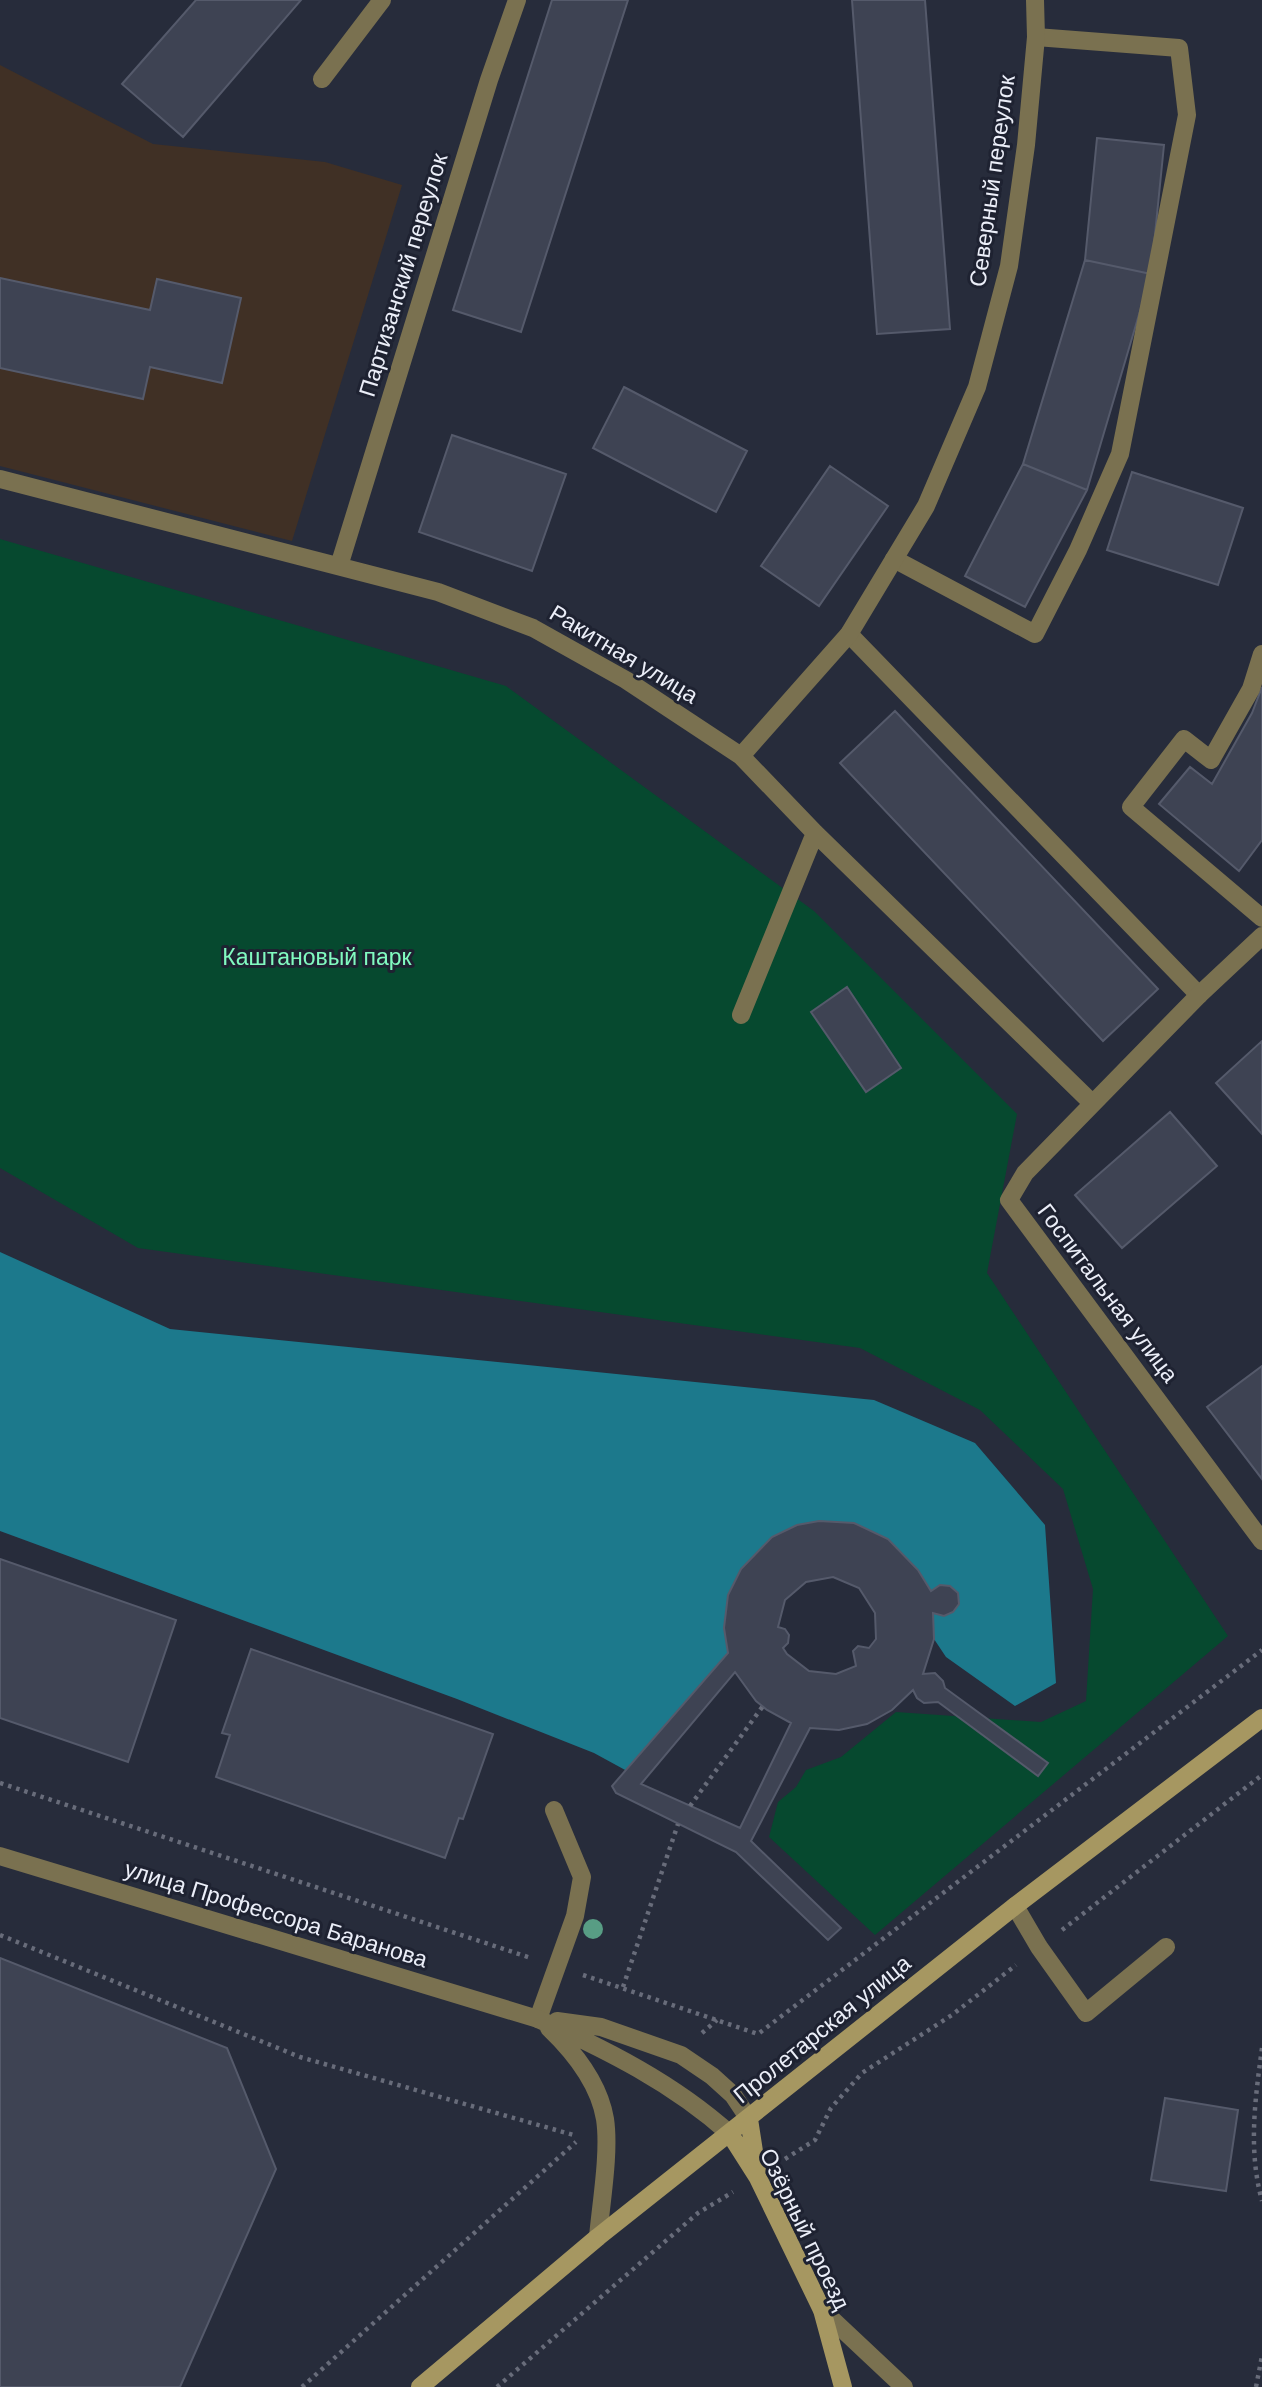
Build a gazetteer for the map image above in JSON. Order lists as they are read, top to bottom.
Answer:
{
  "streets": {
    "main road": ["Пролетарская улица", "Озёрный проезд"],
    "street": [
      "Северный переулок",
      "Партизанский переулок",
      "Ракитная улица",
      "Госпитальная улица",
      "улица Профессора Баранова"
    ]
  },
  "crossings": [
    ["Северный переулок", "Ракитная улица"],
    ["Партизанский переулок", "Ракитная улица"],
    ["Ракитная улица", "Госпитальная улица"],
    ["улица Профессора Баранова", "Пролетарская улица"],
    ["улица Профессора Баранова", "Озёрный проезд"],
    ["Пролетарская улица", "Озёрный проезд"]
  ],
  "parks": ["Каштановый парк"]
}
